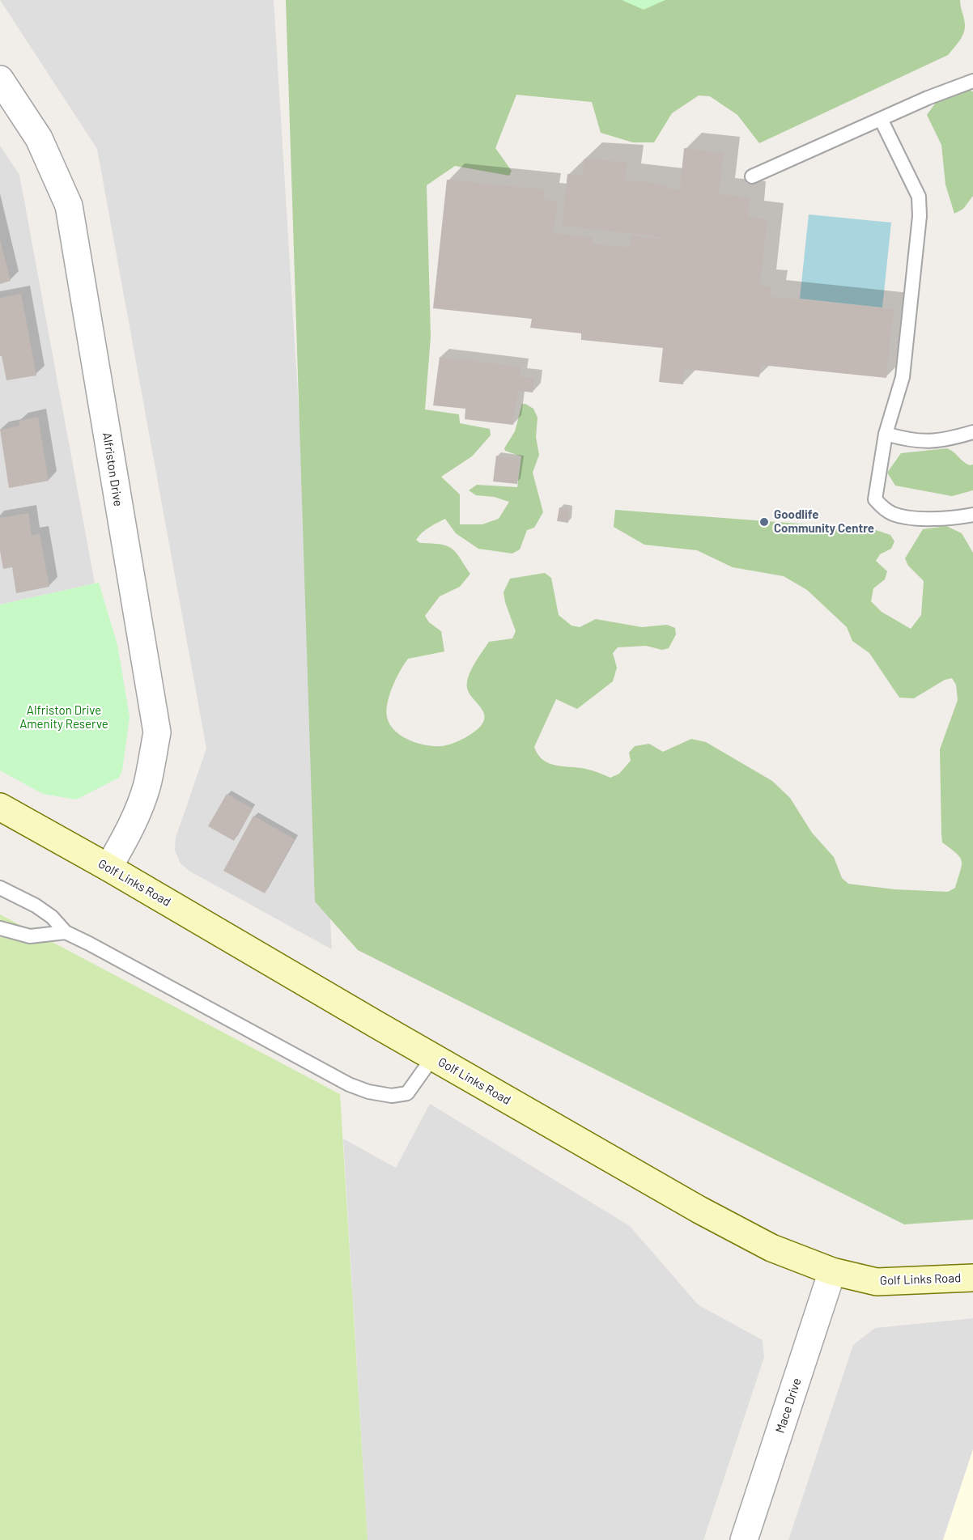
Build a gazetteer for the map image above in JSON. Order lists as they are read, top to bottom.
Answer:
{
  "streets": {
    "main road": ["Golf Links Road"],
    "street": ["Alfriston Drive", "Mace Drive"]
  },
  "crossings": [
    ["Alfriston Drive", "Golf Links Road"],
    ["Golf Links Road", "Mace Drive"]
  ],
  "parks": ["Alfriston Drive Amenity Reserve"],
  "places": ["Goodlife Community Centre"]
}
